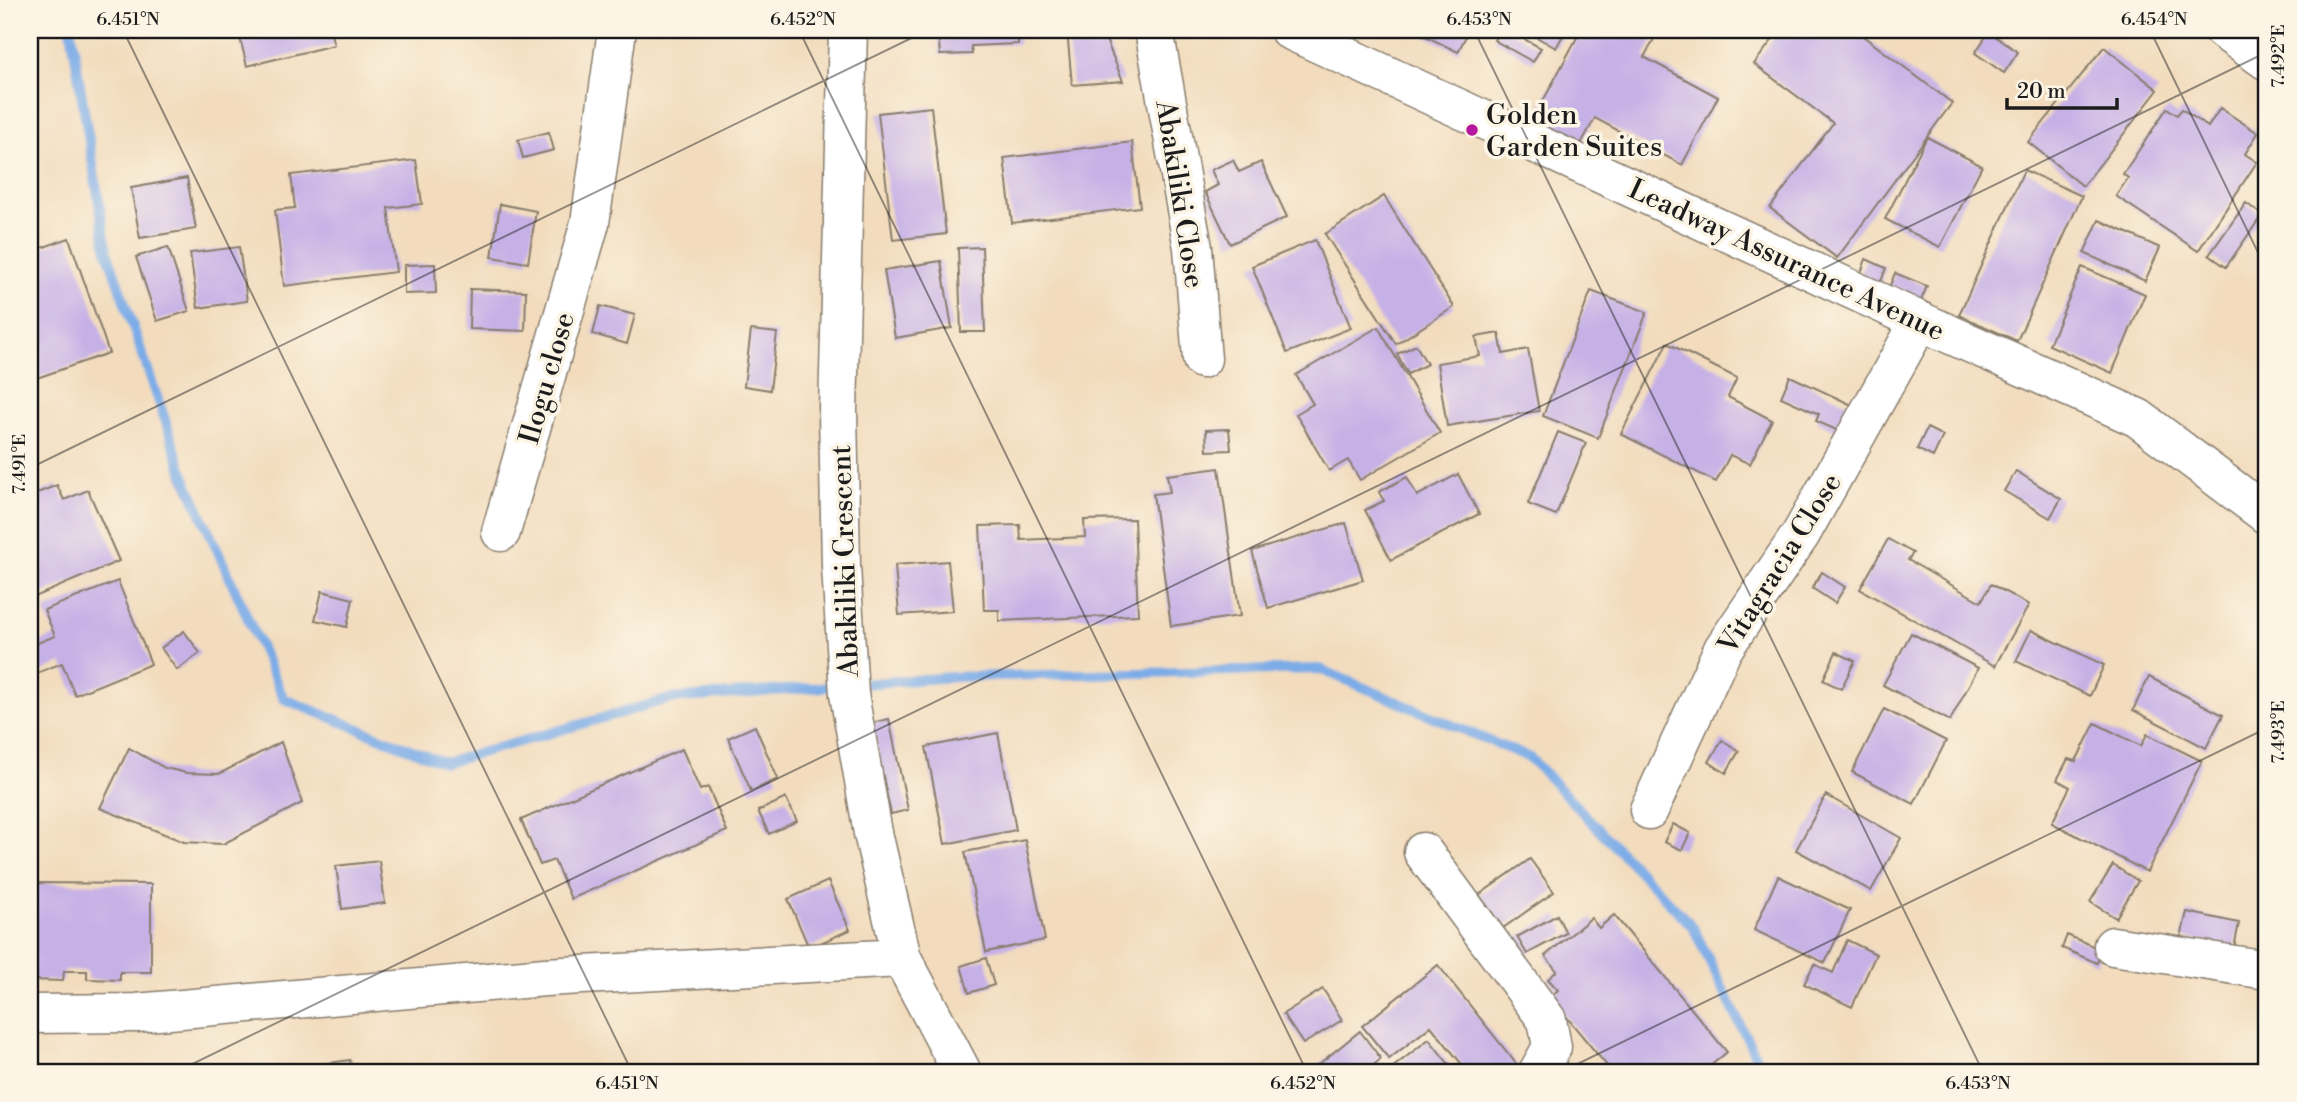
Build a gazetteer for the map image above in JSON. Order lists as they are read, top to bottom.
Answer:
{
  "streets": {
    "street": [
      "Abakiliki Close",
      "Leadway Assurance Avenue",
      "Ilogu close",
      "Abakiliki Crescent",
      "Vitagracia Close"
    ]
  },
  "crossings": [
    ["Leadway Assurance Avenue", "Vitagracia Close"]
  ],
  "places": ["Golden Garden Suites"],
  "scale_bar": "20 m",
  "coordinates": [
    "6.451°N",
    "6.452°N",
    "6.453°N",
    "6.454°N",
    "7.492°E",
    "7.491°E",
    "7.493°E"
  ]
}
